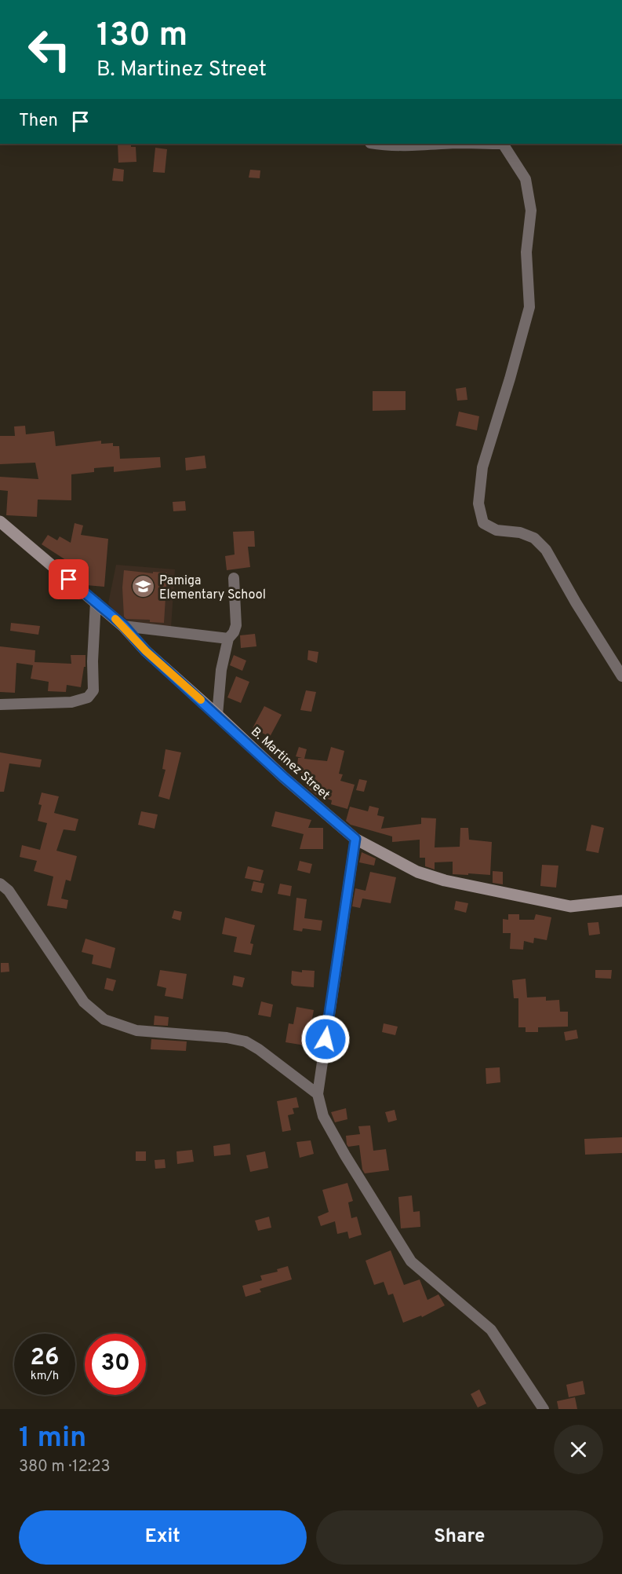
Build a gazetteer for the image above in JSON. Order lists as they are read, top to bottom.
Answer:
{
  "streets": {
    "street": ["B. Martinez Street"]
  },
  "places": {
    "school or university": ["Pamiga Elementary School"]
  },
  "page": {
    "turn": ["130 m", "B. Martinez Street"],
    "then": "Then",
    "speed": "26 km/h",
    "limit": "30",
    "heading": ["1 min", "380 m · 12:23"],
    "buttons": ["Exit", "Share"]
  }
}
